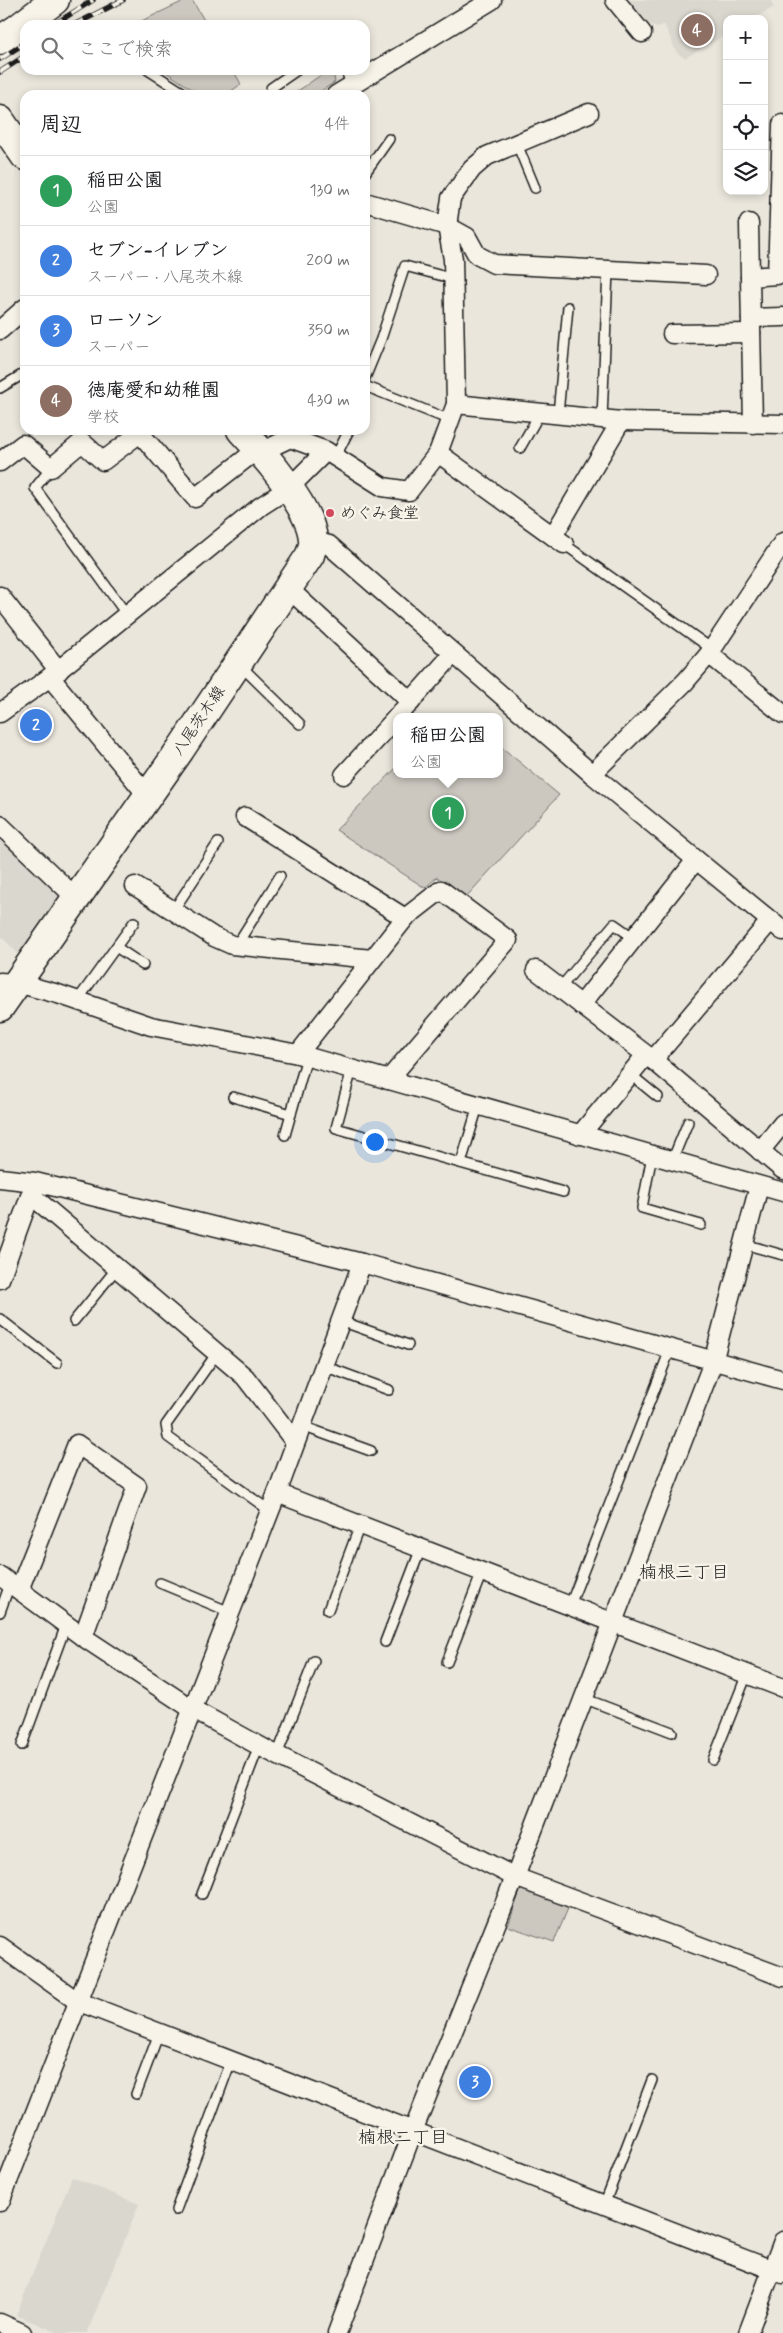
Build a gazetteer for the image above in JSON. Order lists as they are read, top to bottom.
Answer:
{
  "streets": {
    "main road": ["八尾茨木線"]
  },
  "districts": ["楠根三丁目", "楠根二丁目"],
  "places": ["めぐみ食堂"],
  "page": {
    "pins": [
      "4",
      "2",
      "1",
      "3"
    ],
    "map_buttons": ["+", "−"],
    "search": "ここで検索",
    "heading": ["周辺", "4件"],
    "list": [
      {
        "mark": "1",
        "name": "稲田公園",
        "note": "公園",
        "value": "130 m"
      },
      {
        "mark": "2",
        "name": "セブン-イレブン",
        "note": "スーパー · 八尾茨木線",
        "value": "200 m"
      },
      {
        "mark": "3",
        "name": "ローソン",
        "note": "スーパー",
        "value": "350 m"
      },
      {
        "mark": "4",
        "name": "徳庵愛和幼稚園",
        "note": "学校",
        "value": "430 m"
      }
    ],
    "popup": ["稲田公園", "公園"]
  }
}
